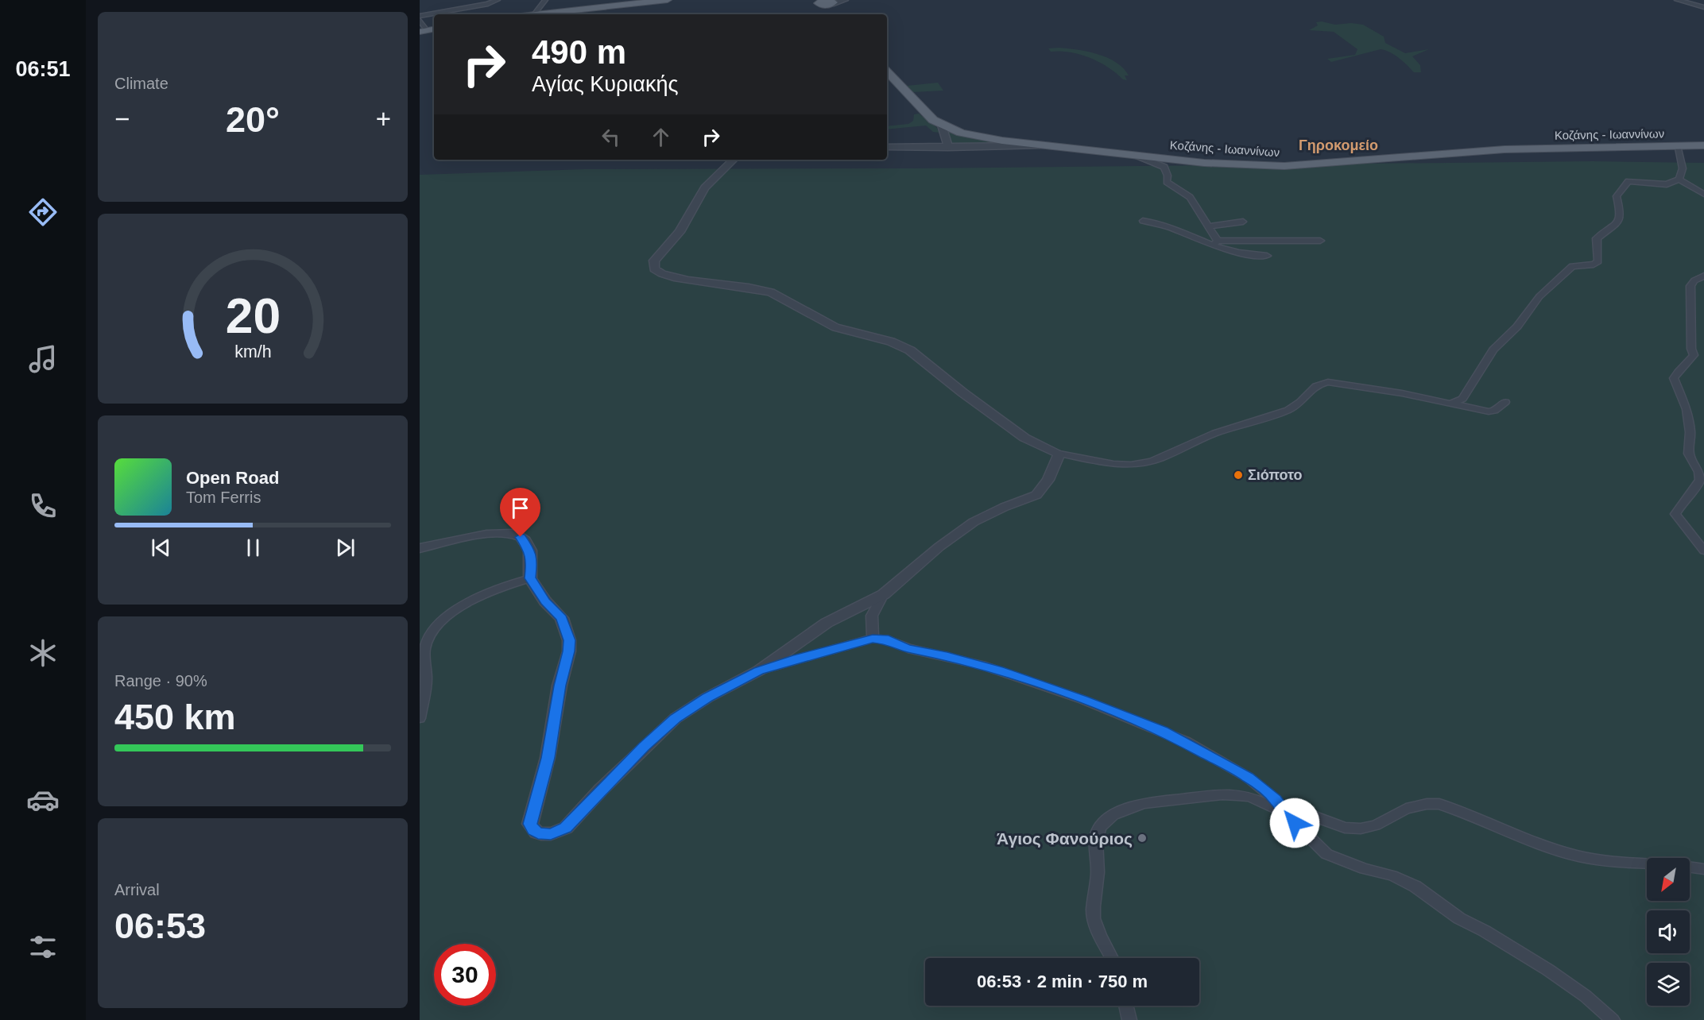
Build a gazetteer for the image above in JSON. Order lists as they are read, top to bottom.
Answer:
{
  "streets": {
    "main road": ["Κοζάνης - Ιωαννίνων"]
  },
  "districts": ["Γηροκομείο"],
  "places": ["Σιόποτο", "Άγιος Φανούριος"],
  "north": "bottom left",
  "page": {
    "tabs": "06:51",
    "tile": [
      "Climate",
      ["Range · 90%", "450 km"],
      ["Arrival", "06:53"]
    ],
    "turn": ["490 m", "Αγίας Κυριακής"],
    "heat": ["−", "20°", "+"],
    "song": ["Open Road", "Tom Ferris"],
    "limit": "30",
    "trip": "06:53 · 2 min · 750 m",
    "gauge": ["20", "km/h"]
  }
}
